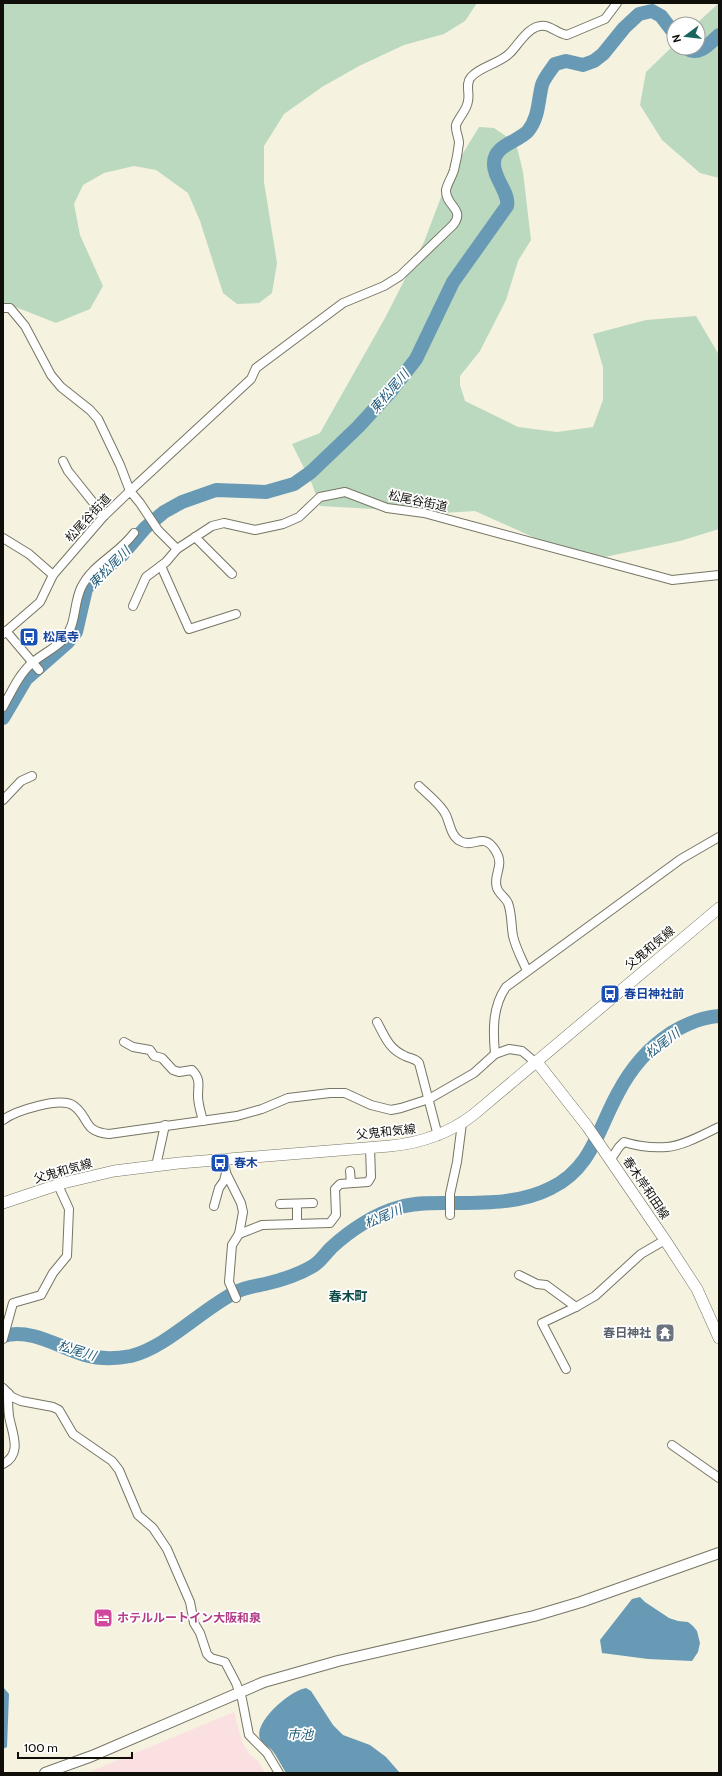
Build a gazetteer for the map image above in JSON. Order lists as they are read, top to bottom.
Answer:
{
  "streets": {
    "main road": ["父鬼和気線", "春木岸和田線"],
    "street": ["松尾谷街道"]
  },
  "crossings": [
    ["父鬼和気線", "春木岸和田線"]
  ],
  "districts": ["春木町"],
  "water": ["東松尾川", "松尾川", "市池"],
  "places": {
    "bus stop": ["松尾寺", "春日神社前", "春木"],
    "temple": ["春日神社"],
    "hotel": ["ホテルルートイン大阪和泉"]
  },
  "scale_bar": "100 m",
  "north": "left"
}
